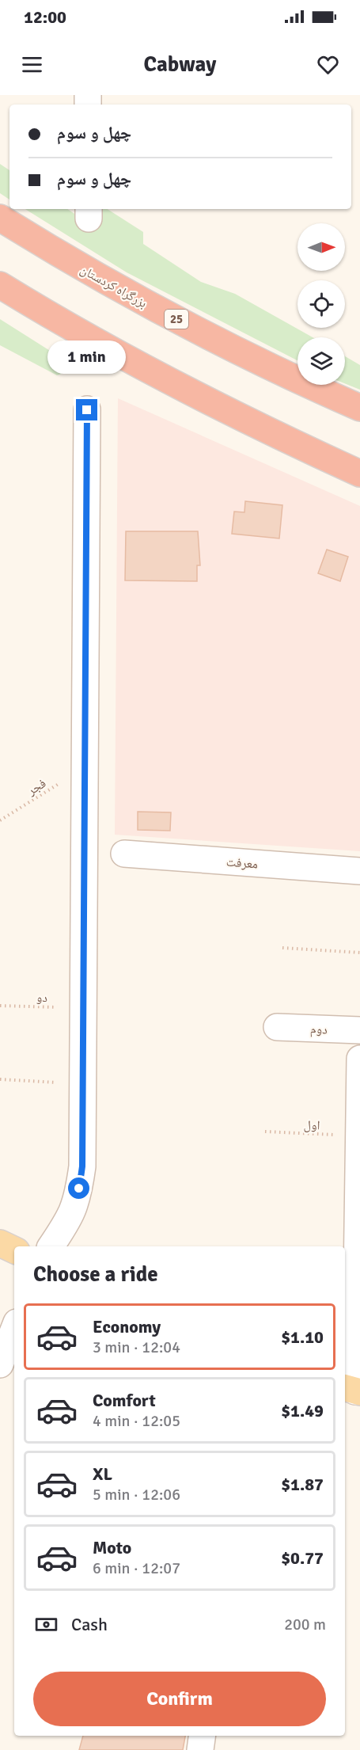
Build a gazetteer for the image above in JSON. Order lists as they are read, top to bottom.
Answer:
{
  "streets": {
    "highway": ["بزرگراه کردستان", "25"],
    "street": ["معرفت", "دوم"],
    "path": ["فجر", "دو", "اول"]
  },
  "north": "right",
  "page": {
    "status": "12:00",
    "header": "Cabway",
    "banner": ["چهل و سوم", "چهل و سوم"],
    "bubble": "1 min",
    "heading": "Choose a ride",
    "list": [
      {
        "name": "Economy",
        "note": "3 min · 12:04",
        "value": "$1.10"
      },
      {
        "name": "Comfort",
        "note": "4 min · 12:05",
        "value": "$1.49"
      },
      {
        "name": "XL",
        "note": "5 min · 12:06",
        "value": "$1.87"
      },
      {
        "name": "Moto",
        "note": "6 min · 12:07",
        "value": "$0.77"
      }
    ],
    "pay": ["Cash", "200 m"],
    "buttons": "Confirm"
  }
}
